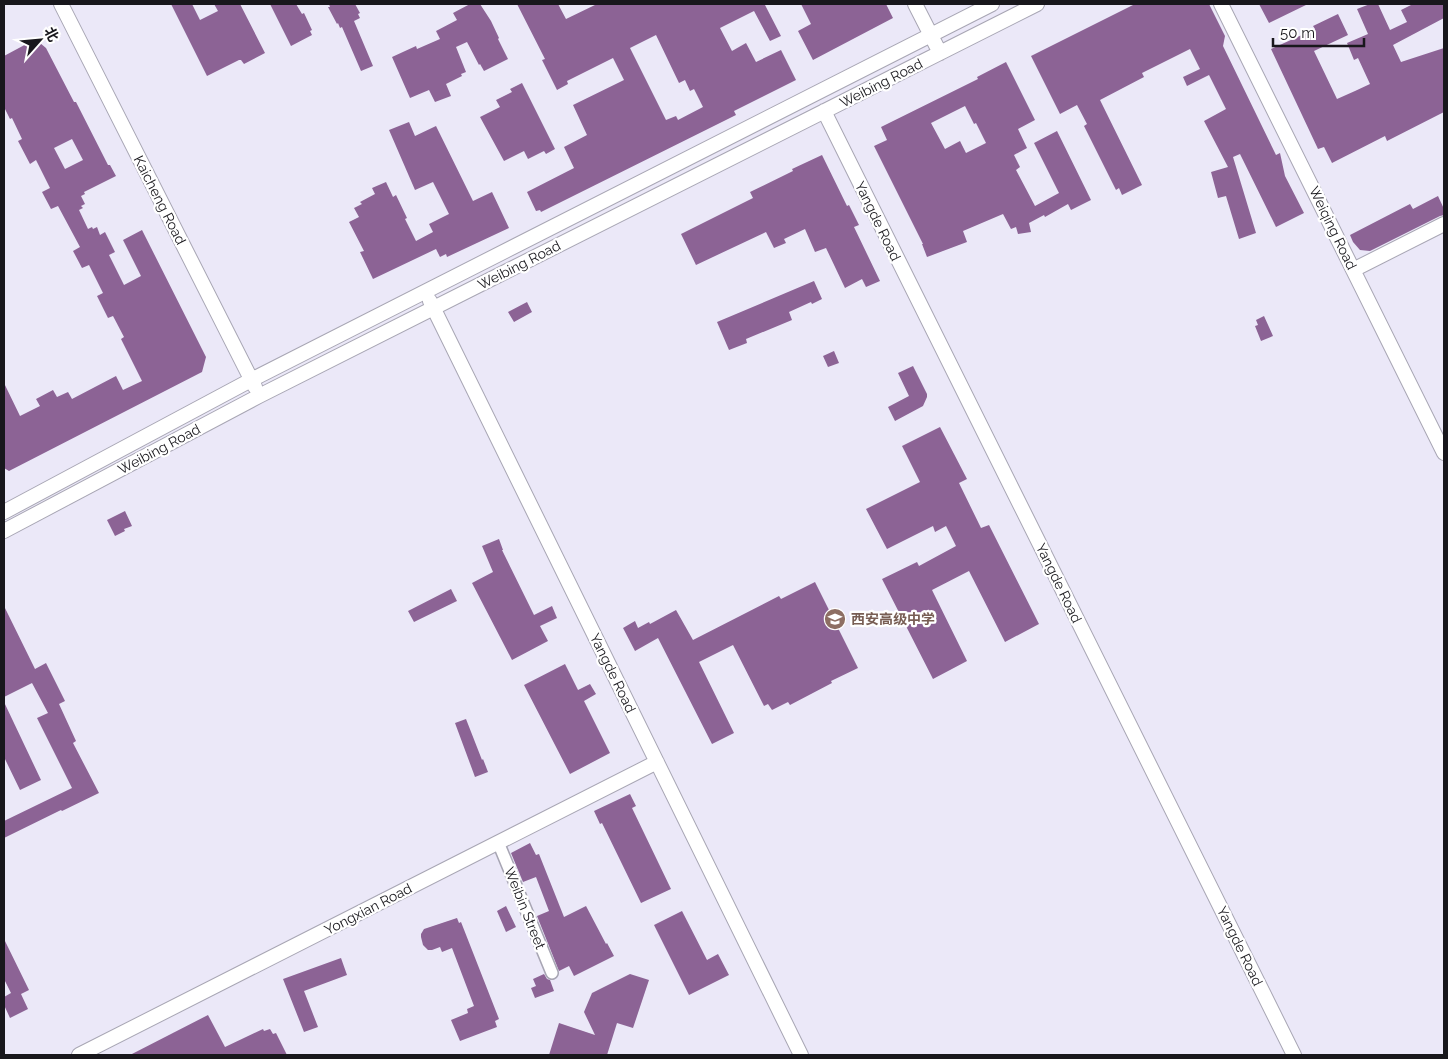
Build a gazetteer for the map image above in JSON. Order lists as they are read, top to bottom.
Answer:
{
  "streets": {
    "street": [
      "Weibing Road",
      "Kaicheng Road",
      "Yangde Road",
      "Weiqing Road",
      "Weibin Street",
      "Yongxian Road"
    ]
  },
  "crossings": [
    ["Weibing Road", "Kaicheng Road"],
    ["Weibing Road", "Yangde Road"],
    ["Yangde Road", "Yongxian Road"],
    ["Weibin Street", "Yongxian Road"]
  ],
  "places": {
    "school or university": ["西安高级中学"]
  },
  "scale_bar": "50 m",
  "north": "top right"
}
